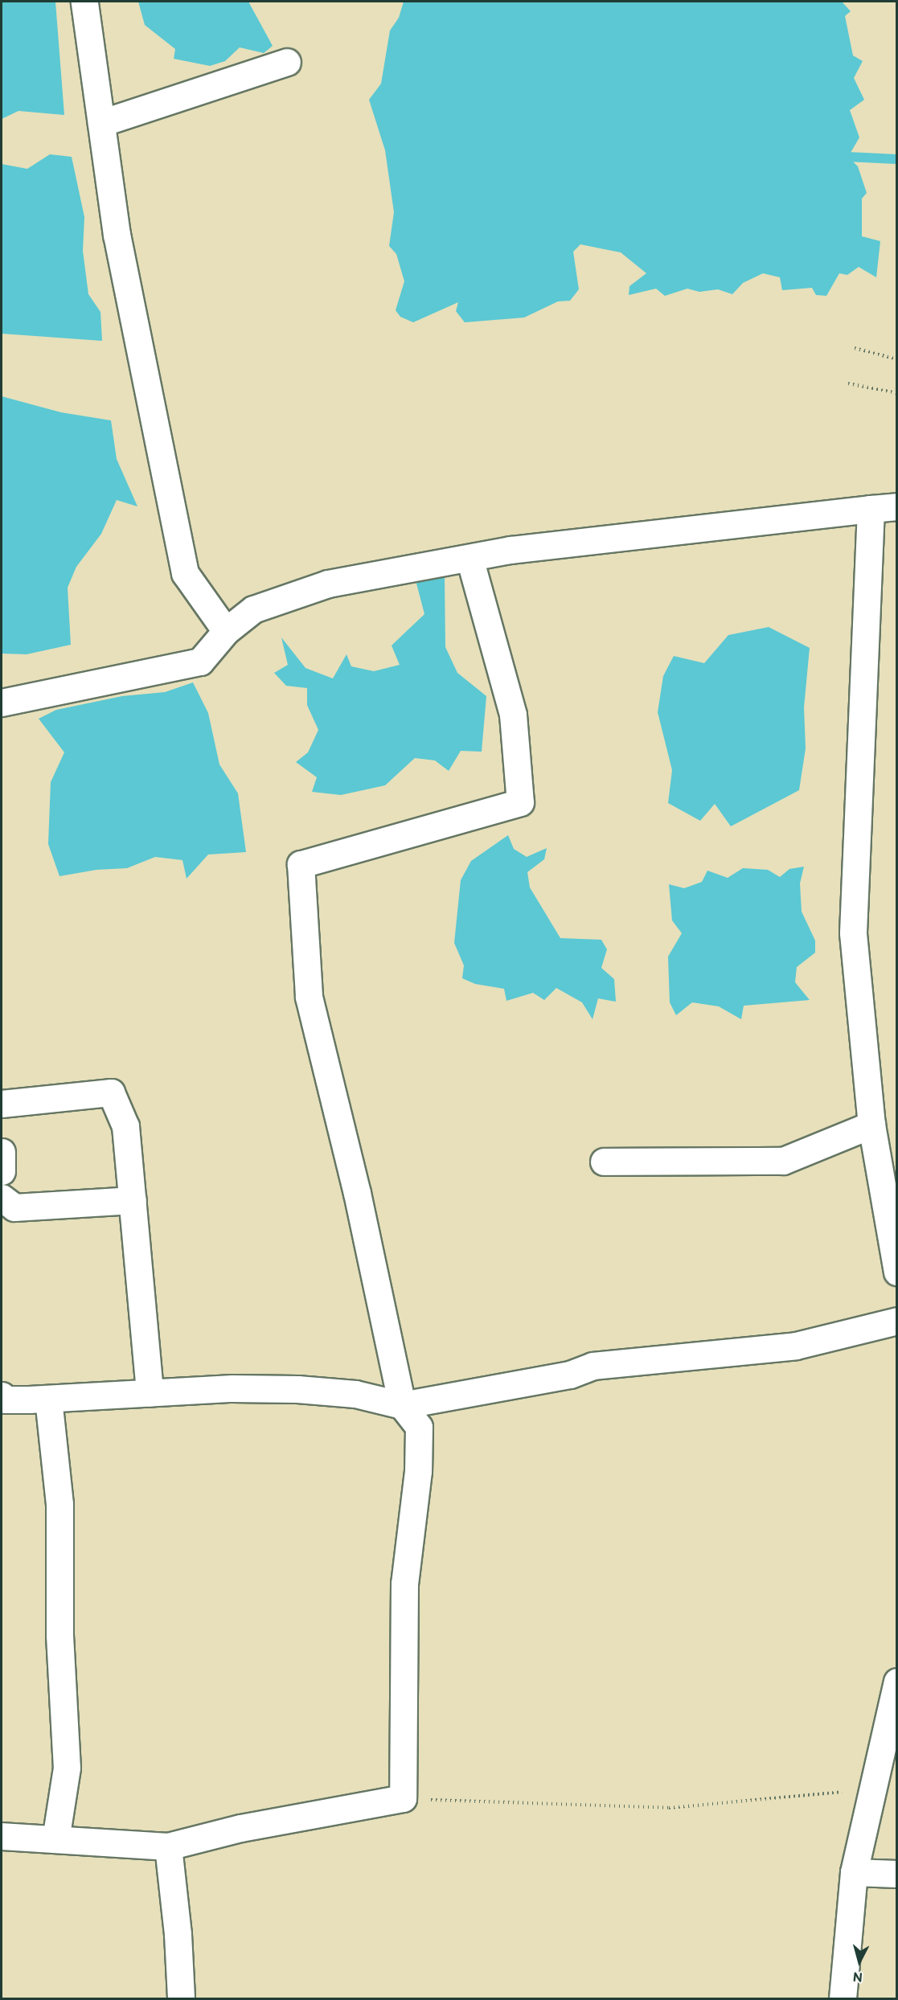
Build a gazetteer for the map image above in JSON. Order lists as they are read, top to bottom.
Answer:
{
  "north": "bottom"
}
